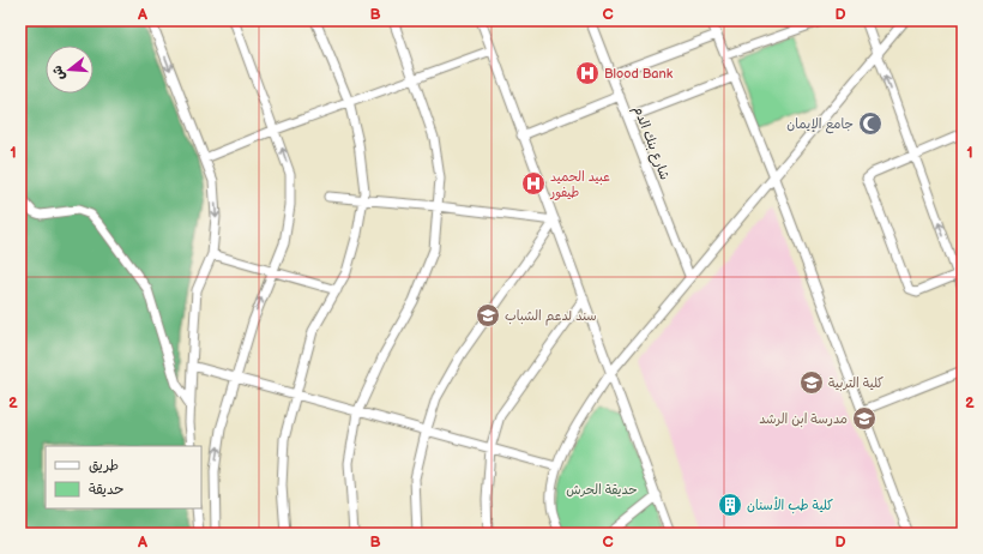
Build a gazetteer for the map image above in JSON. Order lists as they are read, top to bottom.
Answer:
{
  "streets": {
    "street": ["شارع بنك الدم"]
  },
  "parks": ["حديقة الحرش"],
  "places": {
    "hospital": ["Blood Bank", "عبيد الحميد طيفور"],
    "mosque": ["جامع الإيمان"],
    "school or university": ["سند لدعم الشباب", "كلية التربية", "مدرسة ابن الرشد"],
    "building": ["كلية طب الأسنان"]
  },
  "legend": ["طريق", "حديقة"],
  "north": "left",
  "grid": {
    "columns": [
      "A",
      "B",
      "C",
      "D"
    ],
    "rows": ["1", "2"]
  }
}
